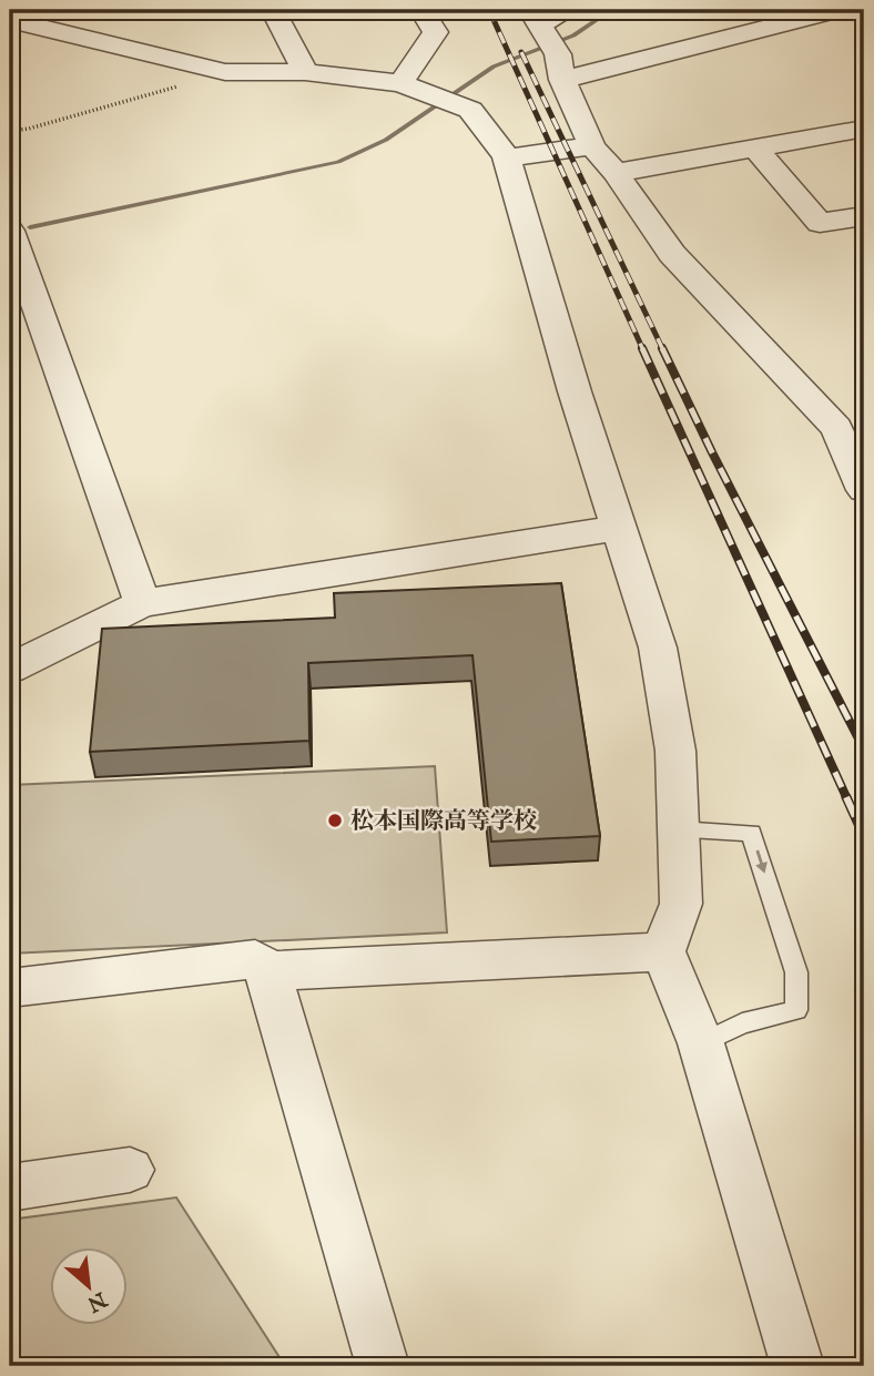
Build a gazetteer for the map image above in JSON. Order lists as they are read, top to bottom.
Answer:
{
  "places": ["松本国際高等学校"],
  "north": "bottom right"
}
